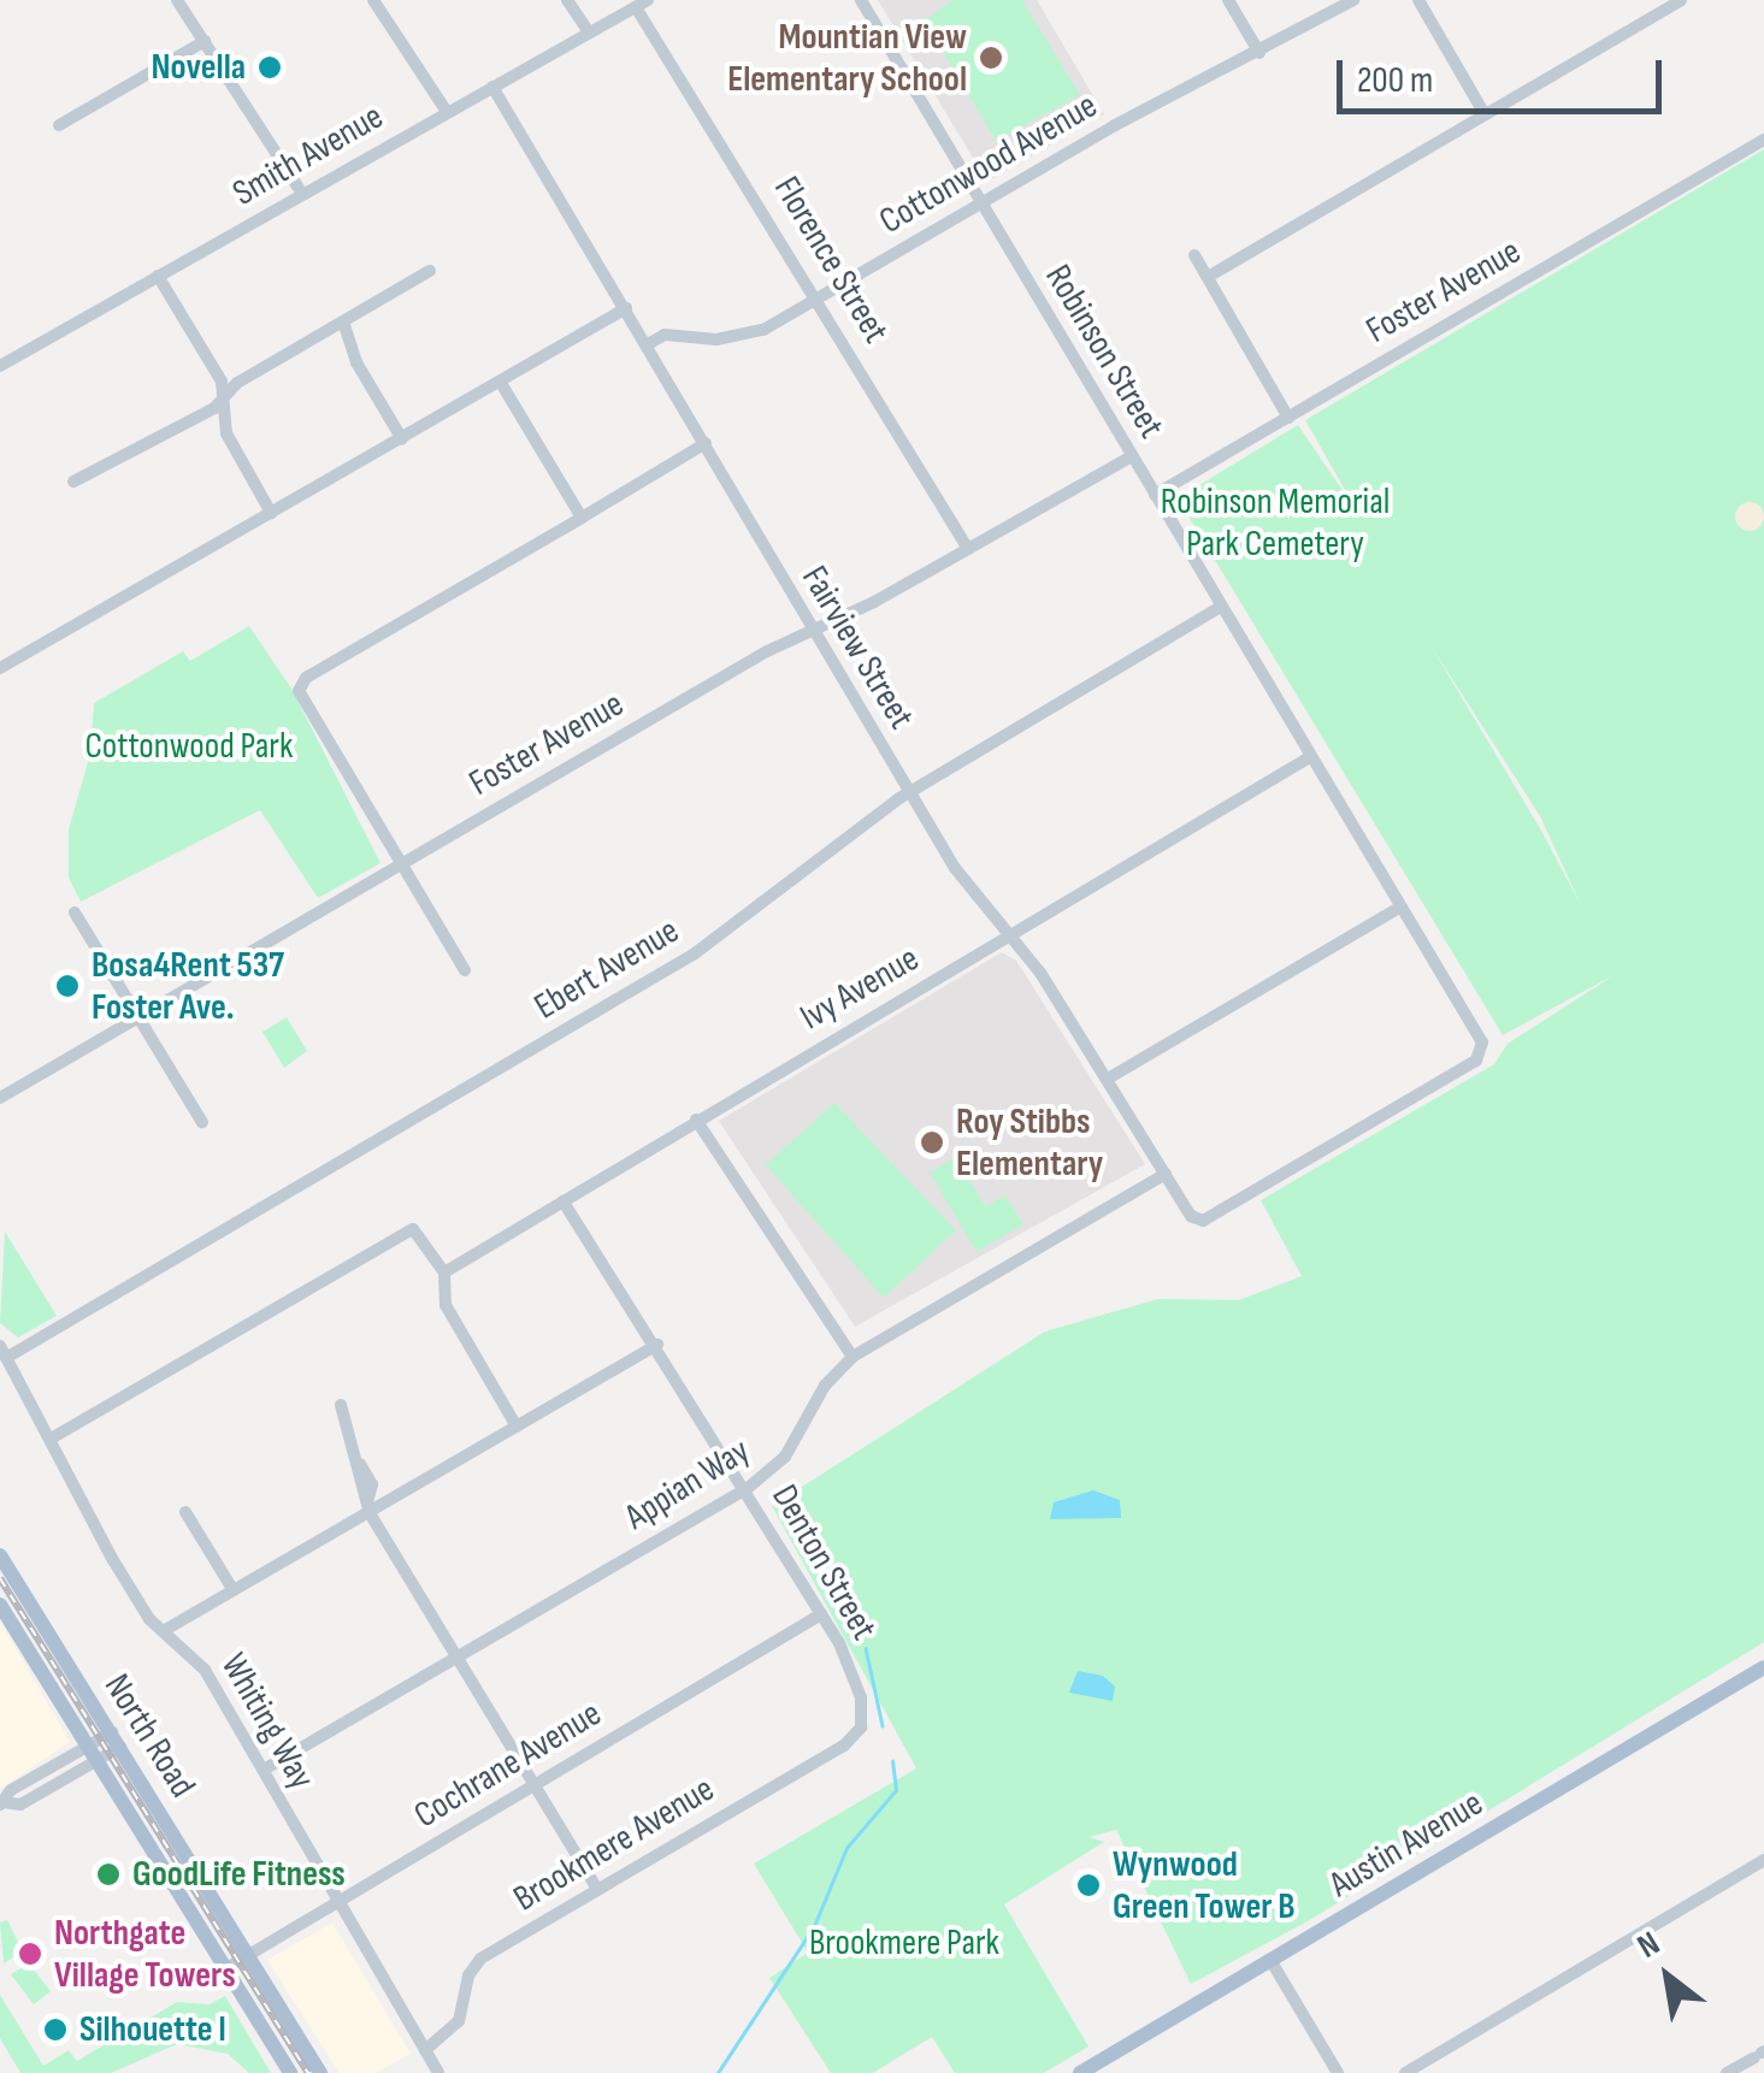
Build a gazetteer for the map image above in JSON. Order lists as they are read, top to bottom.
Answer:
{
  "streets": {
    "main road": ["North Road", "Austin Avenue"],
    "street": [
      "Smith Avenue",
      "Cottonwood Avenue",
      "Florence Street",
      "Foster Avenue",
      "Robinson Street",
      "Fairview Street",
      "Ebert Avenue",
      "Ivy Avenue",
      "Appian Way",
      "Denton Street",
      "Whiting Way",
      "Cochrane Avenue",
      "Brookmere Avenue"
    ]
  },
  "crossings": [
    ["Smith Avenue", "Florence Street"],
    ["Smith Avenue", "Fairview Street"],
    ["Cottonwood Avenue", "Florence Street"],
    ["Cottonwood Avenue", "Robinson Street"],
    ["Cottonwood Avenue", "Fairview Street"],
    ["Florence Street", "Foster Avenue"],
    ["Foster Avenue", "Robinson Street"],
    ["Foster Avenue", "Fairview Street"],
    ["Robinson Street", "Fairview Street"],
    ["Robinson Street", "Ebert Avenue"],
    ["Robinson Street", "Ivy Avenue"],
    ["Fairview Street", "Ebert Avenue"],
    ["Fairview Street", "Ivy Avenue"],
    ["Fairview Street", "Appian Way"],
    ["Ebert Avenue", "Whiting Way"],
    ["Ivy Avenue", "Denton Street"],
    ["Appian Way", "Denton Street"],
    ["Appian Way", "Whiting Way"],
    ["Denton Street", "Cochrane Avenue"],
    ["Denton Street", "Brookmere Avenue"],
    ["Whiting Way", "Cochrane Avenue"],
    ["Whiting Way", "Brookmere Avenue"],
    ["North Road", "Cochrane Avenue"]
  ],
  "parks": ["Robinson Memorial Park Cemetery", "Cottonwood Park", "Brookmere Park"],
  "places": [
    "Mountian View Elementary School",
    "Novella",
    "Bosa4Rent 537 Foster Ave.",
    "Roy Stibbs Elementary",
    "GoodLife Fitness",
    "Wynwood Green Tower B",
    "Northgate Village Towers",
    "Silhouette I"
  ],
  "scale_bar": "200 m",
  "north": "top left"
}
